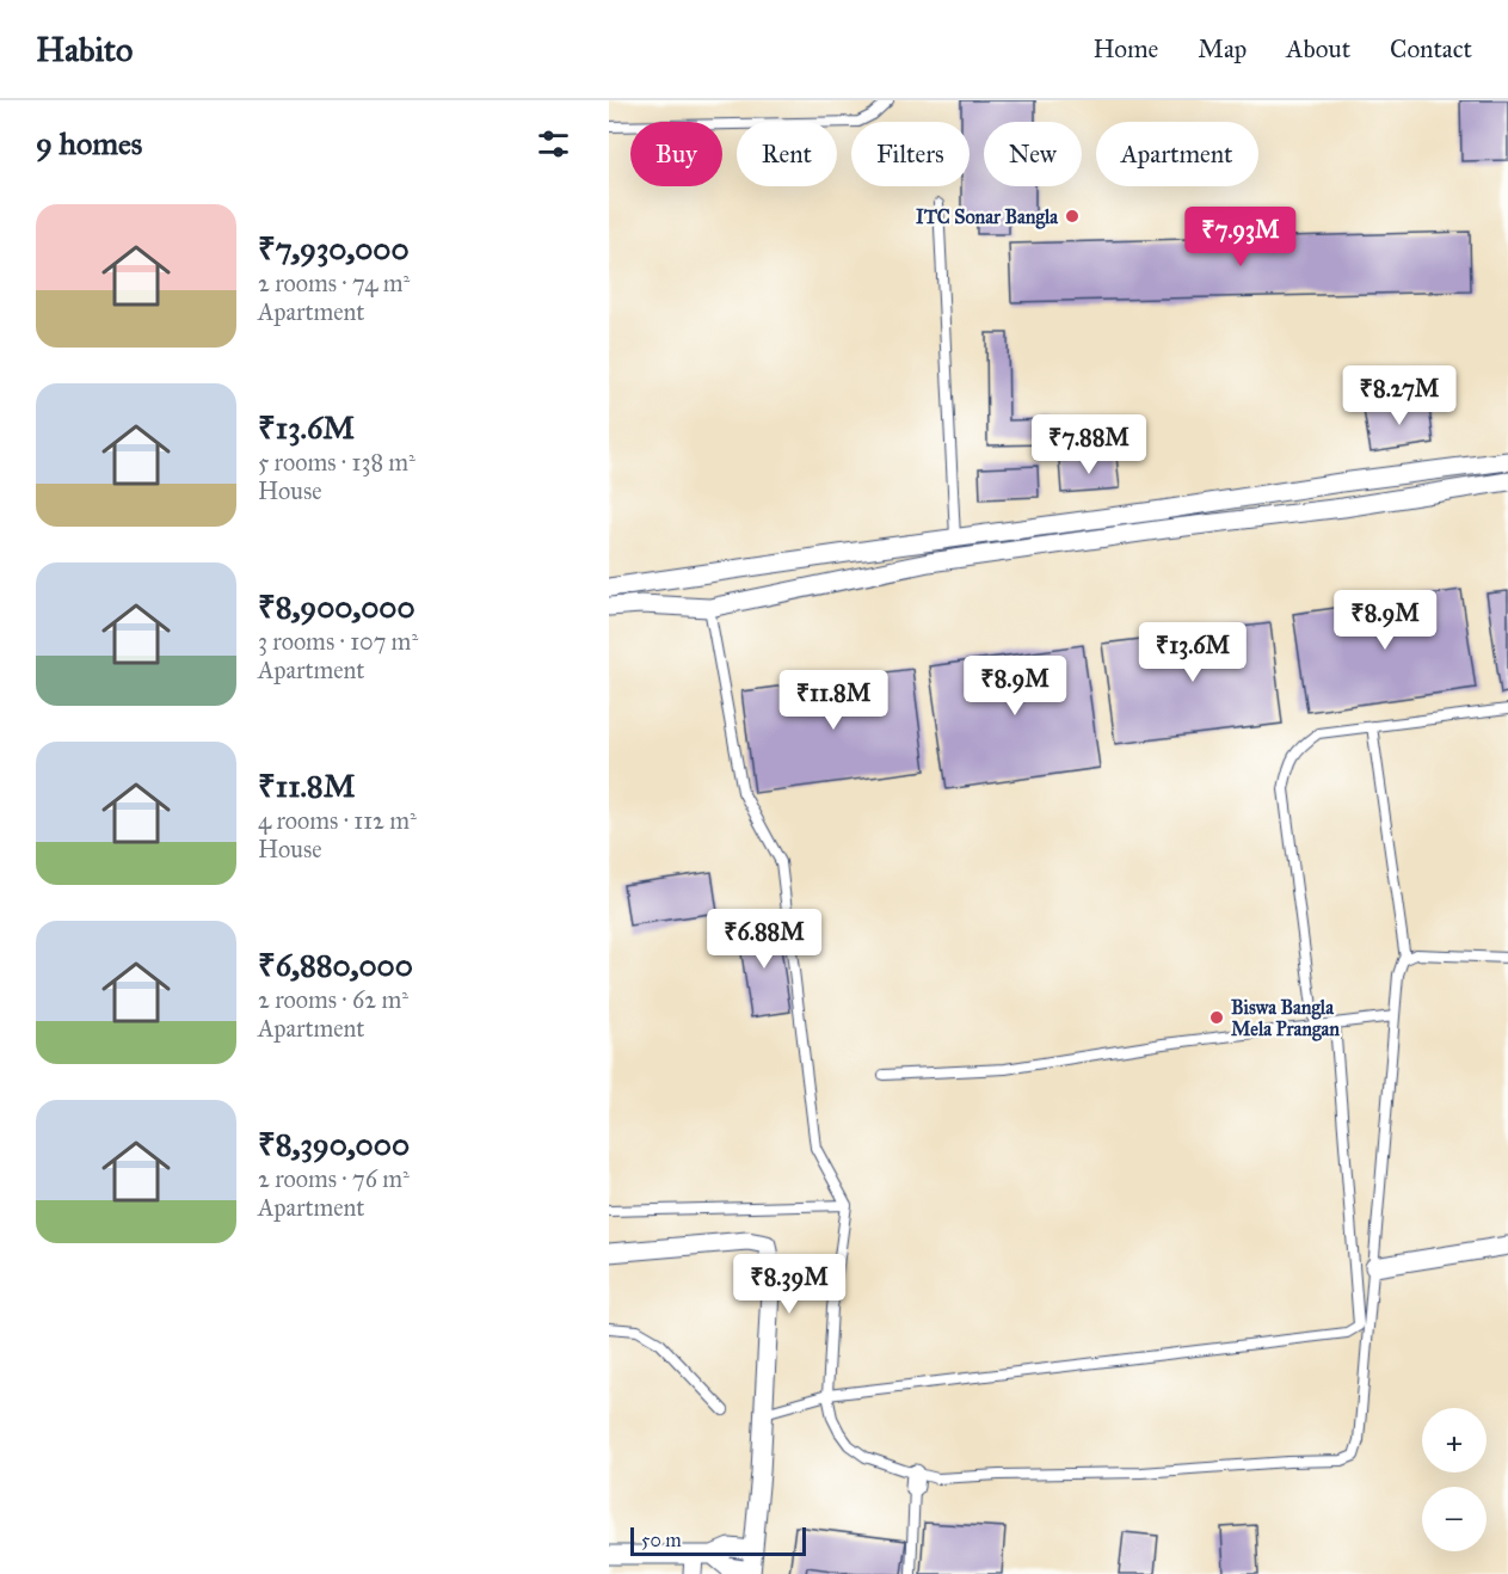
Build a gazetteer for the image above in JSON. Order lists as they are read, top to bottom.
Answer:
{
  "places": ["ITC Sonar Bangla", "Biswa Bangla Mela Prangan"],
  "scale_bar": "50 m",
  "page": {
    "header": "Habito",
    "nav": [
      "Home",
      "Map",
      "About",
      "Contact"
    ],
    "heading": "9 homes",
    "chip": [
      "Buy",
      "Rent",
      "Filters",
      "New",
      "Apartment"
    ],
    "list": [
      {
        "name": "₹7,930,000",
        "note": "2 rooms · 74 m² · Apartment"
      },
      {
        "name": "₹13.6M",
        "note": "5 rooms · 138 m² · House"
      },
      {
        "name": "₹8,900,000",
        "note": "3 rooms · 107 m² · Apartment"
      },
      {
        "name": "₹11.8M",
        "note": "4 rooms · 112 m² · House"
      },
      {
        "name": "₹6,880,000",
        "note": "2 rooms · 62 m² · Apartment"
      },
      {
        "name": "₹8,390,000",
        "note": "2 rooms · 76 m² · Apartment"
      }
    ],
    "price": [
      "₹7.93M",
      "₹8.27M",
      "₹7.88M",
      "₹8.9M",
      "₹13.6M",
      "₹8.9M",
      "₹11.8M",
      "₹6.88M",
      "₹8.39M"
    ],
    "map_buttons": ["+", "−"],
    "scale": "50 m"
  }
}
